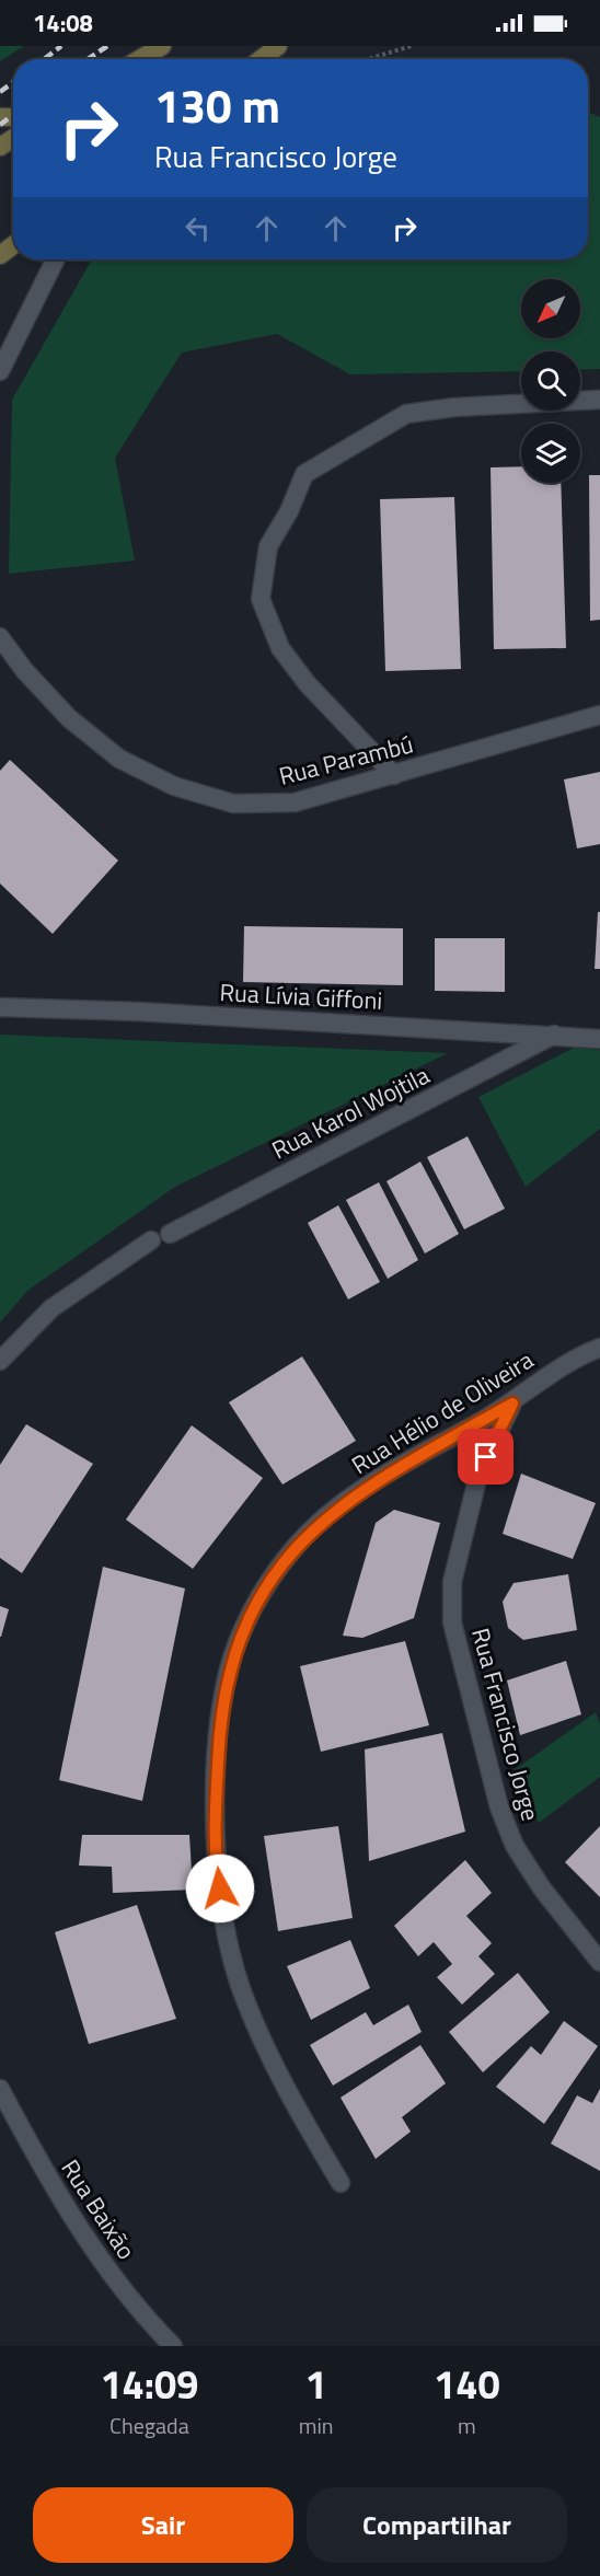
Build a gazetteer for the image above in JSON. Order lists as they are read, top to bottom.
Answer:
{
  "streets": {
    "street": [
      "Rua Parambú",
      "Rua Lívia Giffoni",
      "Rua Karol Wojtila",
      "Rua Hélio de Oliveira",
      "Rua Francisco Jorge",
      "Rua Baixão"
    ]
  },
  "crossings": [
    ["Rua Lívia Giffoni", "Rua Karol Wojtila"],
    ["Rua Hélio de Oliveira", "Rua Francisco Jorge"]
  ],
  "north": "bottom left",
  "page": {
    "status": "14:08",
    "turn": ["130 m", "Rua Francisco Jorge"],
    "eta": [
      "14:09",
      "Chegada",
      "1",
      "min",
      "140",
      "m"
    ],
    "buttons": ["Sair", "Compartilhar"]
  }
}
